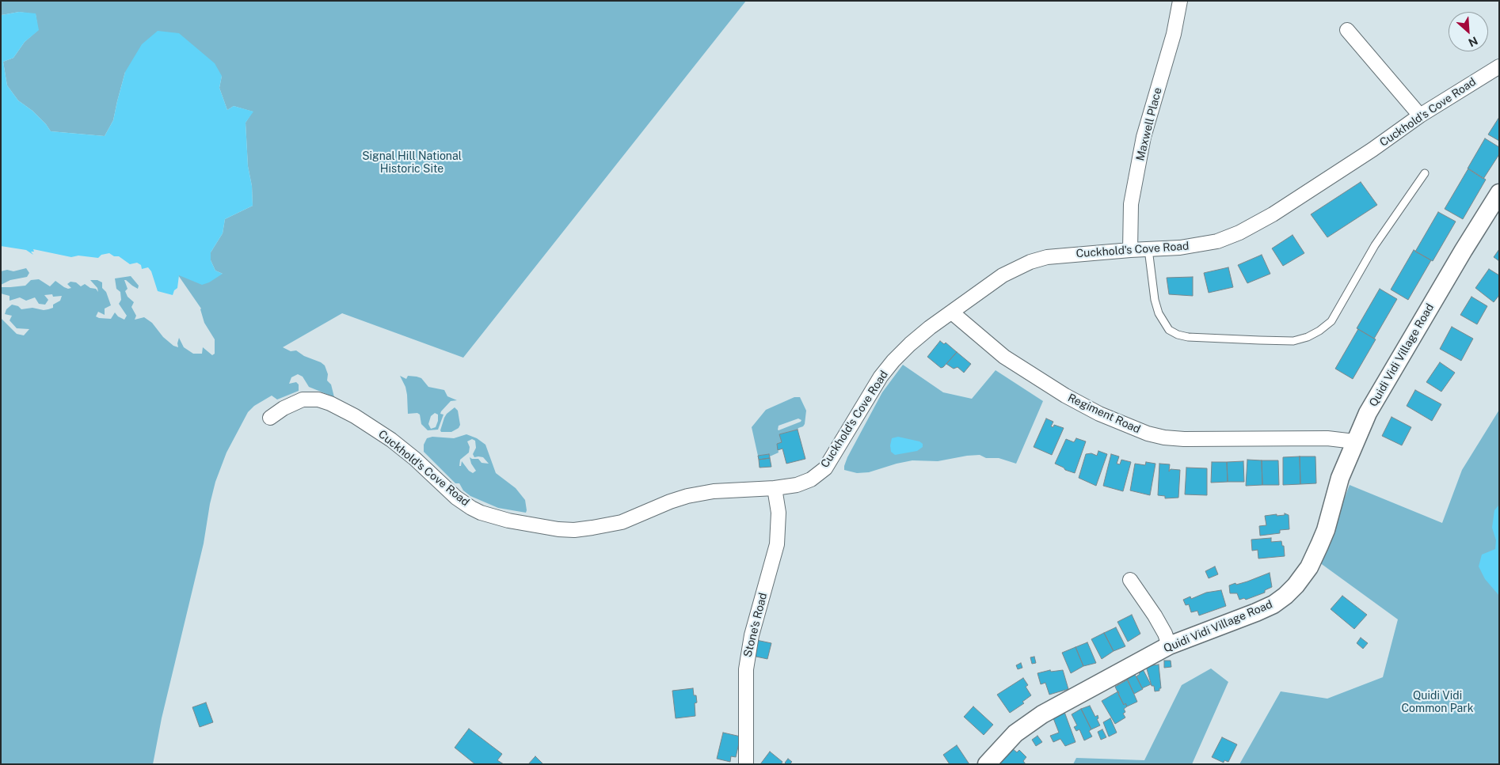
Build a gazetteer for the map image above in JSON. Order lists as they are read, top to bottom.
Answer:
{
  "streets": {
    "street": [
      "Cuckhold's Cove Road",
      "Maxwell Place",
      "Quidi Vidi Village Road",
      "Regiment Road",
      "Stone's Road"
    ]
  },
  "crossings": [
    ["Cuckhold's Cove Road", "Maxwell Place"],
    ["Cuckhold's Cove Road", "Regiment Road"],
    ["Cuckhold's Cove Road", "Stone's Road"],
    ["Quidi Vidi Village Road", "Regiment Road"]
  ],
  "parks": ["Signal Hill National Historic Site", "Quidi Vidi Common Park"],
  "north": "bottom right"
}
